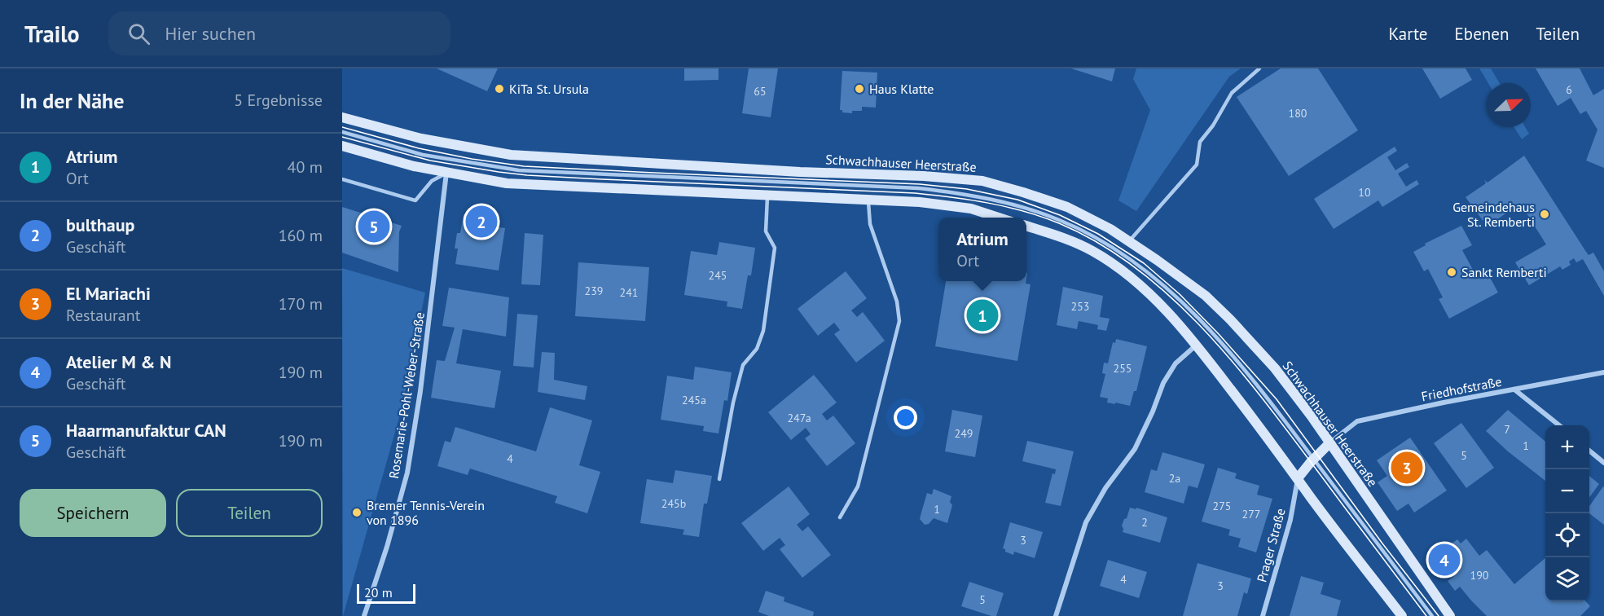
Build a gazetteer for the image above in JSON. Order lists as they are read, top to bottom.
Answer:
{
  "streets": {
    "main road": ["Schwachhauser Heerstraße"],
    "street": ["Friedhofstraße", "Rosemarie-Pohl-Weber-Straße", "Prager Straße"]
  },
  "crossings": [
    ["Schwachhauser Heerstraße", "Friedhofstraße"]
  ],
  "places": [
    "KiTa St. Ursula",
    "Haus Klatte",
    "Gemeindehaus St. Remberti",
    "Sankt Remberti",
    "Bremer Tennis-Verein von 1896"
  ],
  "house_numbers": [
    "6",
    "65",
    "180",
    "10",
    "245",
    "239",
    "241",
    "253",
    "255",
    "245a",
    "247a",
    "7",
    "249",
    "1",
    "5",
    "4",
    "2a",
    "245b",
    "275",
    "1",
    "277",
    "2",
    "3",
    "190",
    "4",
    "3",
    "5"
  ],
  "scale_bar": "20 m",
  "north": "top right",
  "page": {
    "header": "Trailo",
    "search": "Hier suchen",
    "nav": ["Karte", "Ebenen", "Teilen"],
    "heading": ["In der Nähe", "5 Ergebnisse"],
    "list": [
      {
        "mark": "1",
        "name": "Atrium",
        "note": "Ort",
        "value": "40 m"
      },
      {
        "mark": "2",
        "name": "bulthaup",
        "note": "Geschäft",
        "value": "160 m"
      },
      {
        "mark": "3",
        "name": "El Mariachi",
        "note": "Restaurant",
        "value": "170 m"
      },
      {
        "mark": "4",
        "name": "Atelier M & N",
        "note": "Geschäft",
        "value": "190 m"
      },
      {
        "mark": "5",
        "name": "Haarmanufaktur CAN",
        "note": "Geschäft",
        "value": "190 m"
      }
    ],
    "pins": [
      "2",
      "5",
      "1",
      "3",
      "4"
    ],
    "popup": ["Atrium", "Ort"],
    "map_buttons": ["+", "−"],
    "buttons": ["Speichern", "Teilen"],
    "scale": "20 m"
  }
}
